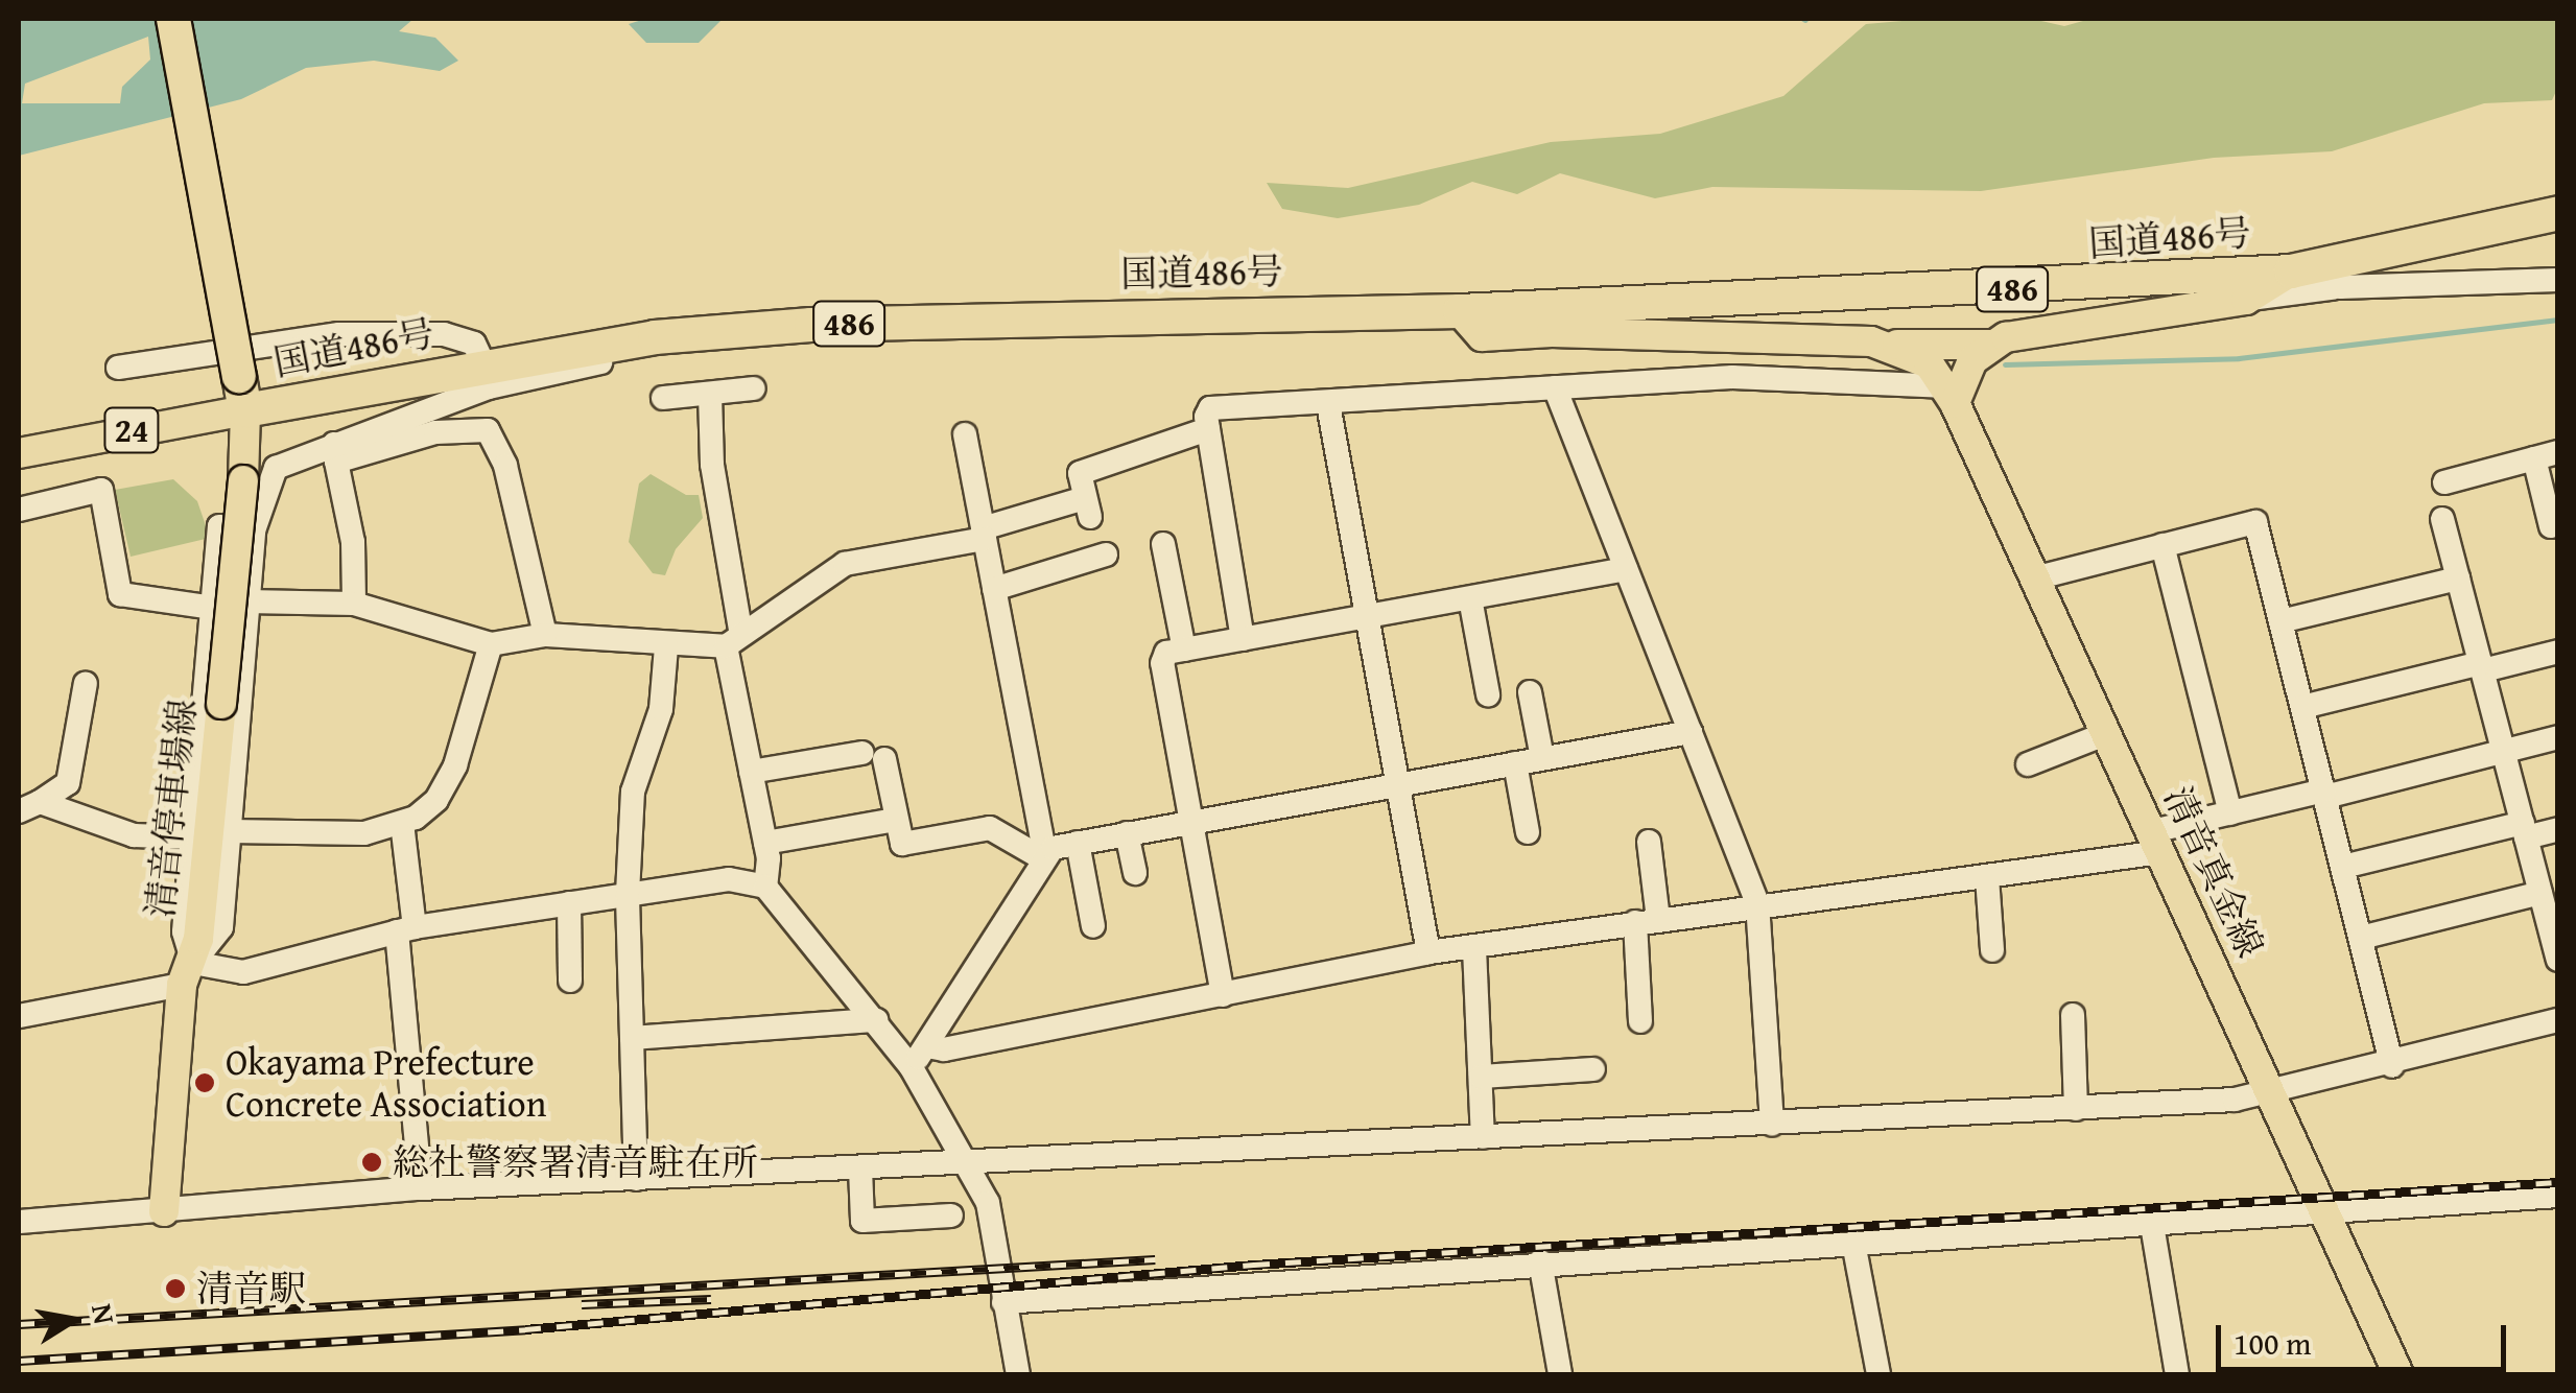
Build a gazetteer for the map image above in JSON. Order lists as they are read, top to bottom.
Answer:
{
  "streets": {
    "highway": ["国道486号", "486"],
    "main road": ["24", "清音停車場線", "清音真金線"]
  },
  "crossings": [
    ["国道486号", "24"],
    ["国道486号", "清音停車場線"],
    ["国道486号", "清音真金線"],
    ["24", "清音停車場線"]
  ],
  "places": ["Okayama Prefecture Concrete Association", "総社警察署清音駐在所", "清音駅"],
  "scale_bar": "100 m",
  "north": "right"
}
